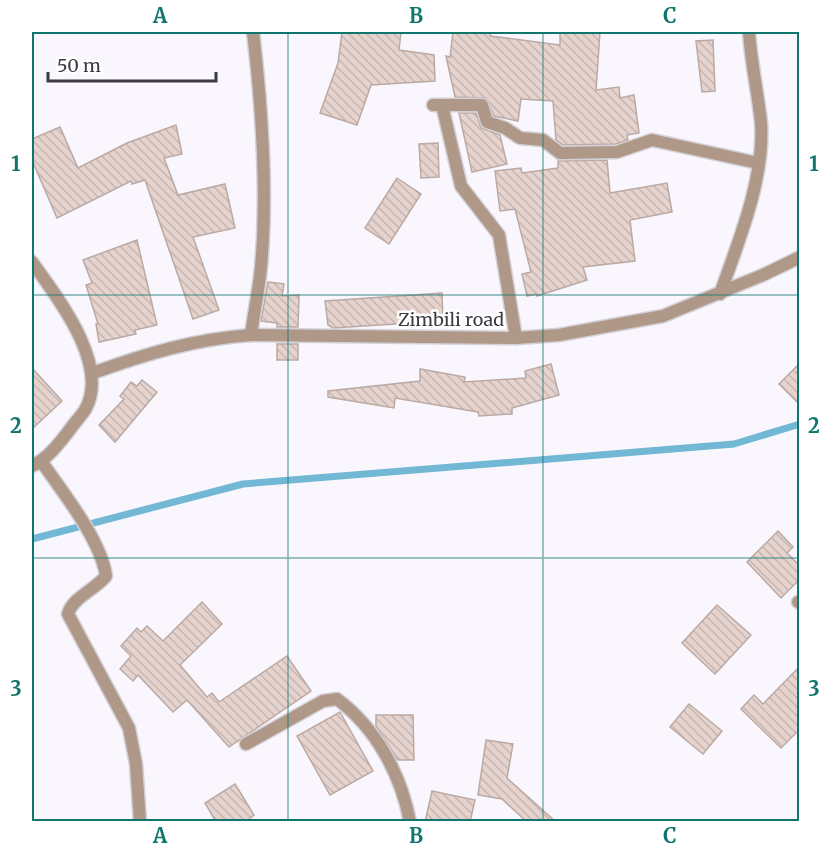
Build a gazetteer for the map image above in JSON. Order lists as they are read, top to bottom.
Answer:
{
  "streets": {
    "street": ["Zimbili road"]
  },
  "scale_bar": "50 m",
  "grid": {
    "columns": ["A", "B", "C"],
    "rows": ["1", "2", "3"]
  }
}
